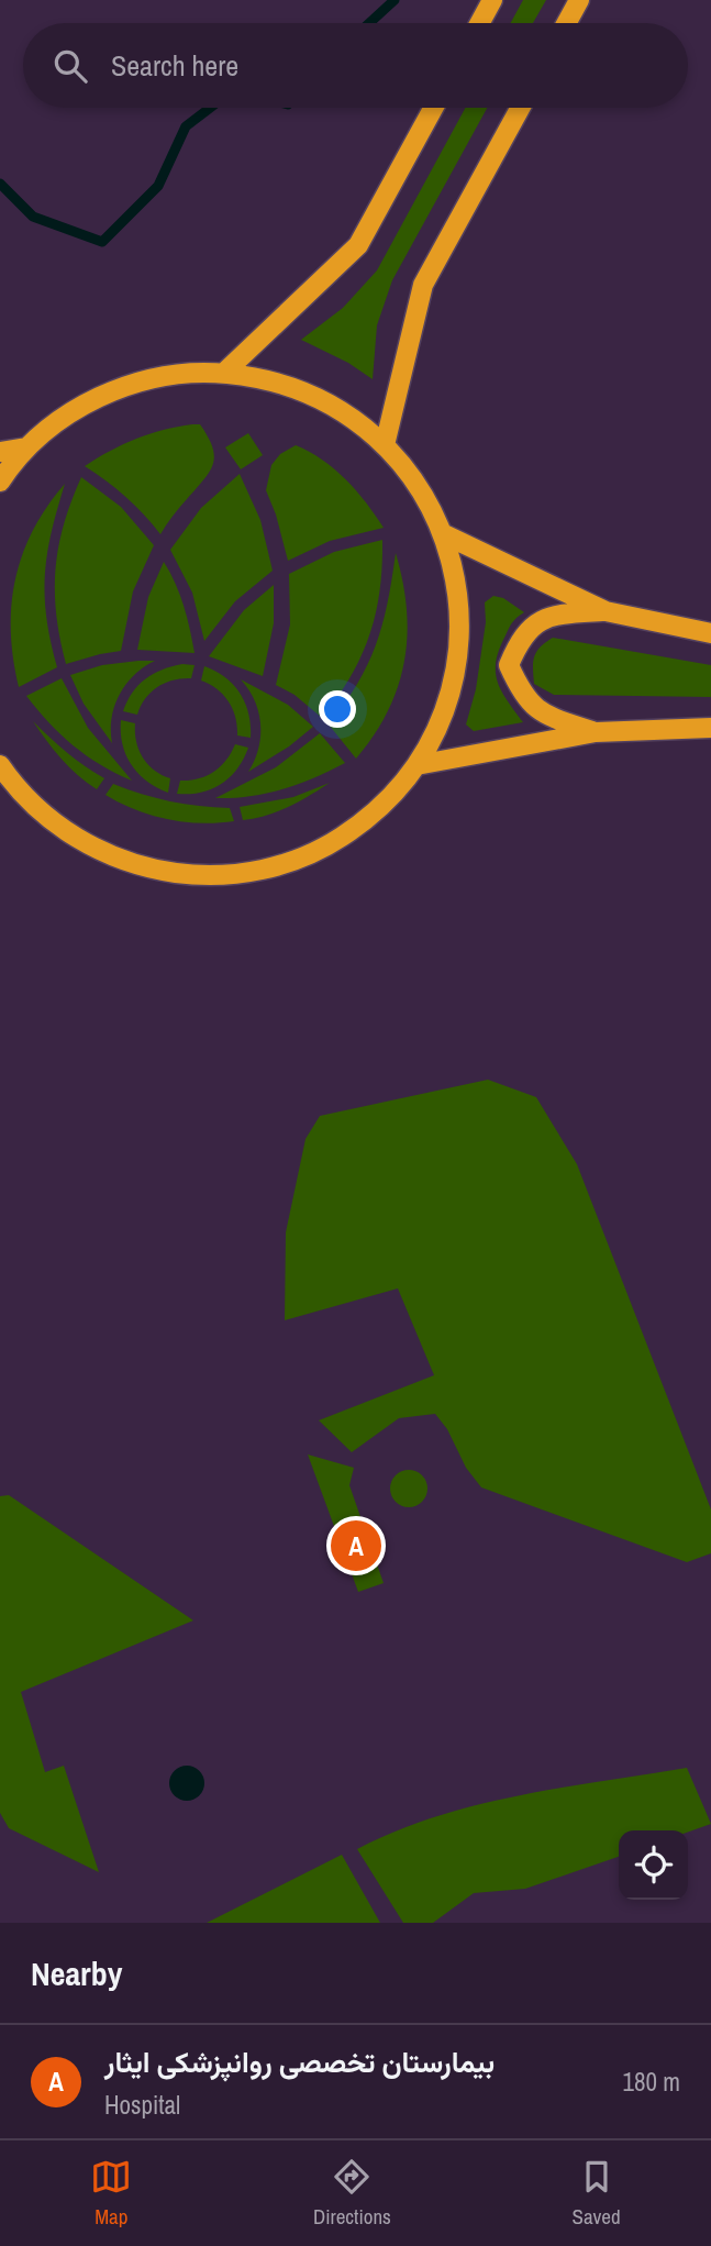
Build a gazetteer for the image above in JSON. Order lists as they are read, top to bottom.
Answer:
{
  "page": {
    "search": "Search here",
    "pins": "A",
    "heading": "Nearby",
    "list": [
      {
        "mark": "A",
        "name": "بیمارستان تخصصی روانپزشکی ایثار",
        "note": "Hospital",
        "value": "180 m"
      }
    ],
    "nav": ["Map", "Directions", "Saved"]
  }
}
